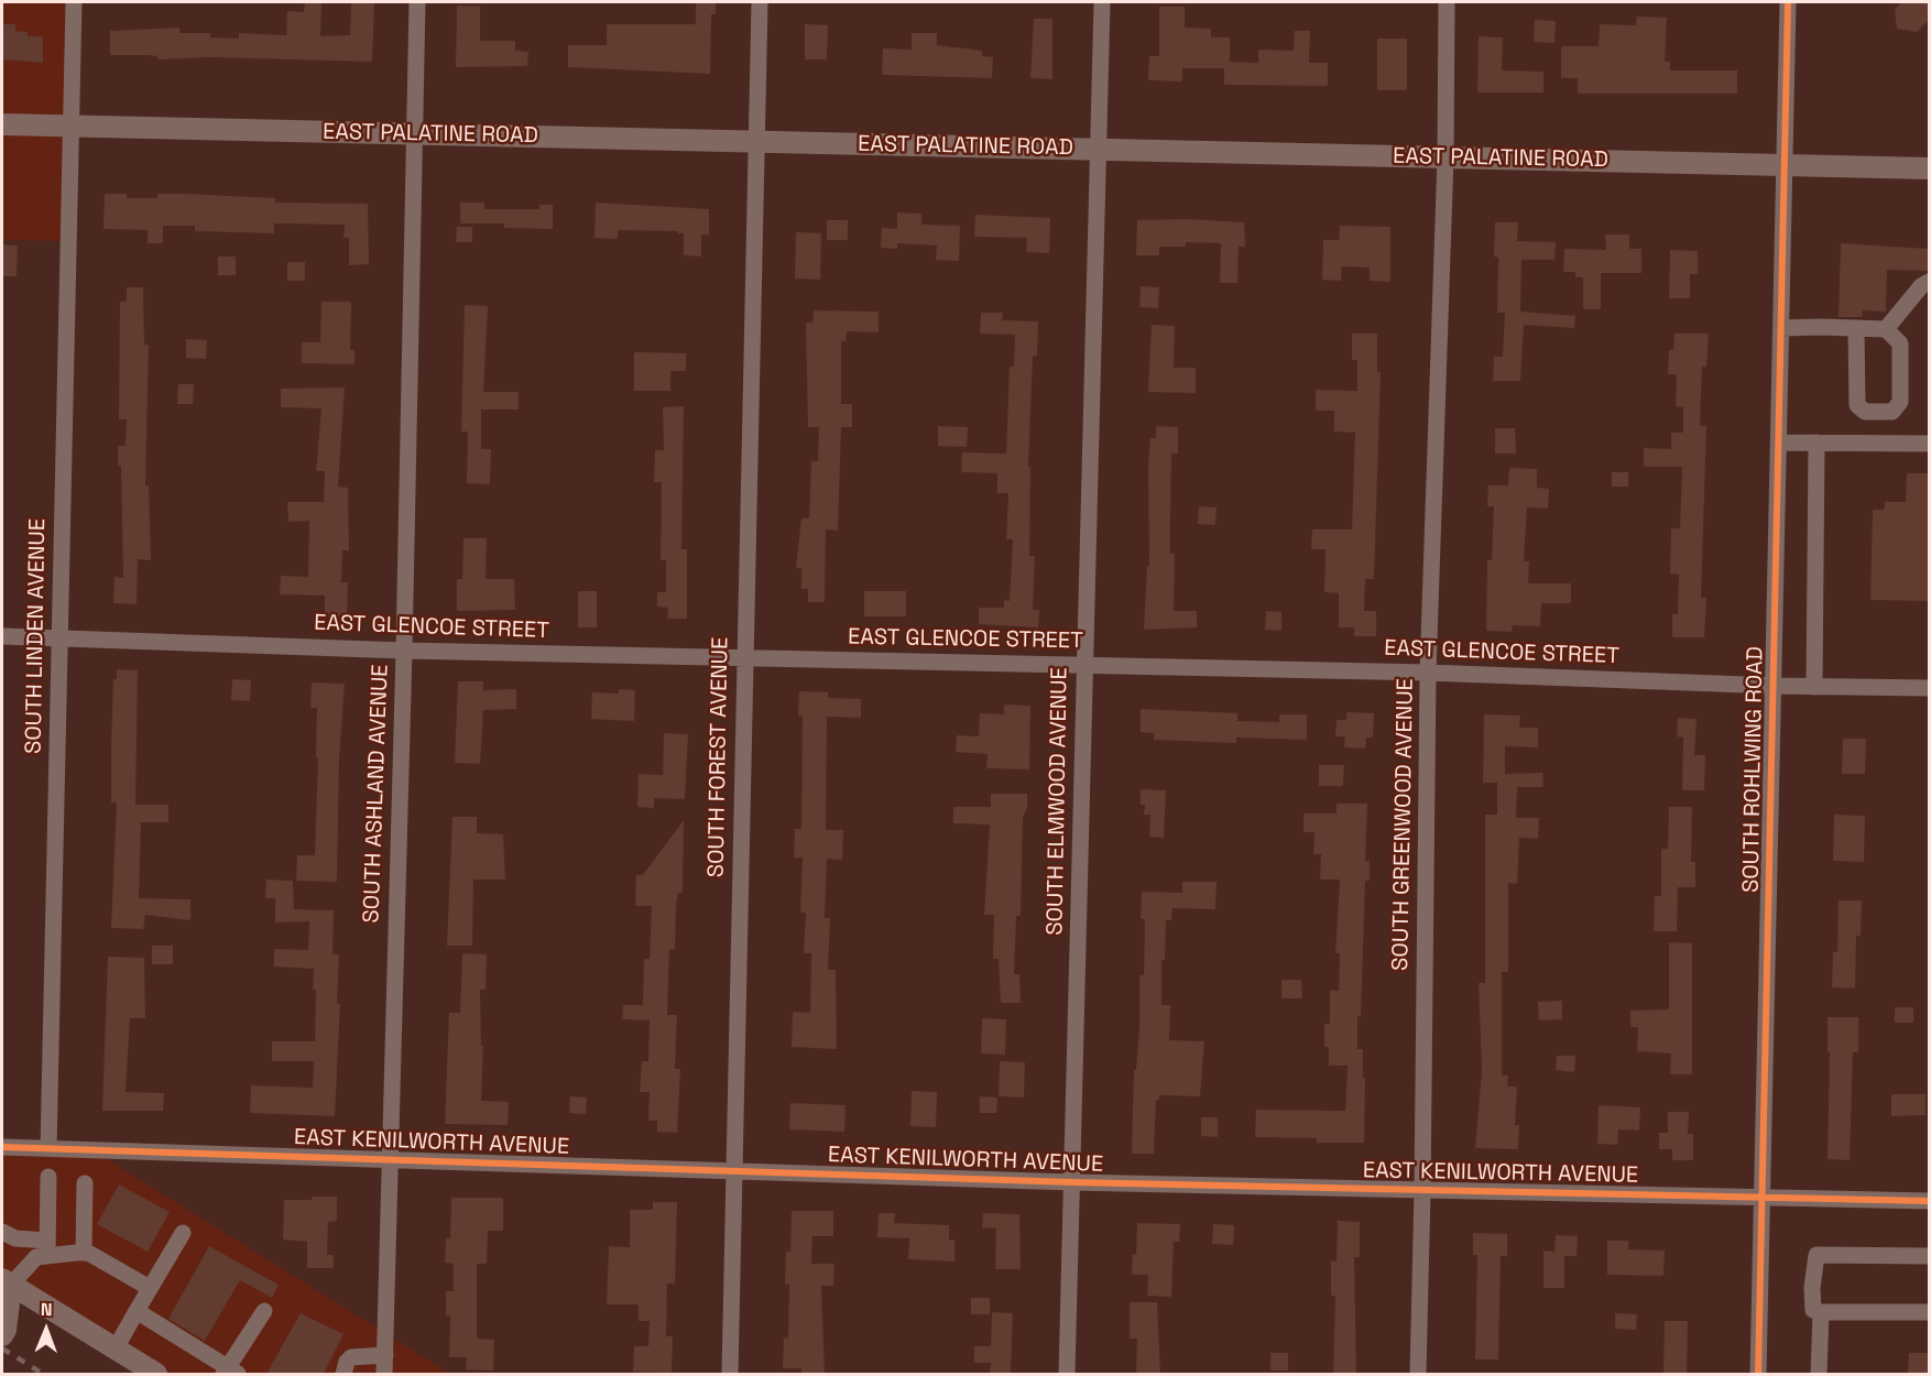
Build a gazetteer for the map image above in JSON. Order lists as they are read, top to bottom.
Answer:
{
  "streets": {
    "main road": ["EAST PALATINE ROAD"],
    "street": [
      "EAST GLENCOE STREET",
      "SOUTH LINDEN AVENUE",
      "SOUTH FOREST AVENUE",
      "SOUTH ROHLWING ROAD",
      "SOUTH ASHLAND AVENUE",
      "SOUTH ELMWOOD AVENUE",
      "SOUTH GREENWOOD AVENUE",
      "EAST KENILWORTH AVENUE"
    ]
  },
  "crossings": [
    ["EAST PALATINE ROAD", "SOUTH LINDEN AVENUE"],
    ["EAST PALATINE ROAD", "SOUTH FOREST AVENUE"],
    ["EAST PALATINE ROAD", "SOUTH ROHLWING ROAD"],
    ["EAST PALATINE ROAD", "SOUTH ASHLAND AVENUE"],
    ["EAST PALATINE ROAD", "SOUTH ELMWOOD AVENUE"],
    ["EAST PALATINE ROAD", "SOUTH GREENWOOD AVENUE"],
    ["EAST GLENCOE STREET", "SOUTH LINDEN AVENUE"],
    ["EAST GLENCOE STREET", "SOUTH FOREST AVENUE"],
    ["EAST GLENCOE STREET", "SOUTH ROHLWING ROAD"],
    ["EAST GLENCOE STREET", "SOUTH ASHLAND AVENUE"],
    ["EAST GLENCOE STREET", "SOUTH ELMWOOD AVENUE"],
    ["EAST GLENCOE STREET", "SOUTH GREENWOOD AVENUE"],
    ["SOUTH LINDEN AVENUE", "EAST KENILWORTH AVENUE"],
    ["SOUTH FOREST AVENUE", "EAST KENILWORTH AVENUE"],
    ["SOUTH ROHLWING ROAD", "EAST KENILWORTH AVENUE"],
    ["SOUTH ASHLAND AVENUE", "EAST KENILWORTH AVENUE"],
    ["SOUTH ELMWOOD AVENUE", "EAST KENILWORTH AVENUE"],
    ["SOUTH GREENWOOD AVENUE", "EAST KENILWORTH AVENUE"]
  ],
  "north": "top"
}
